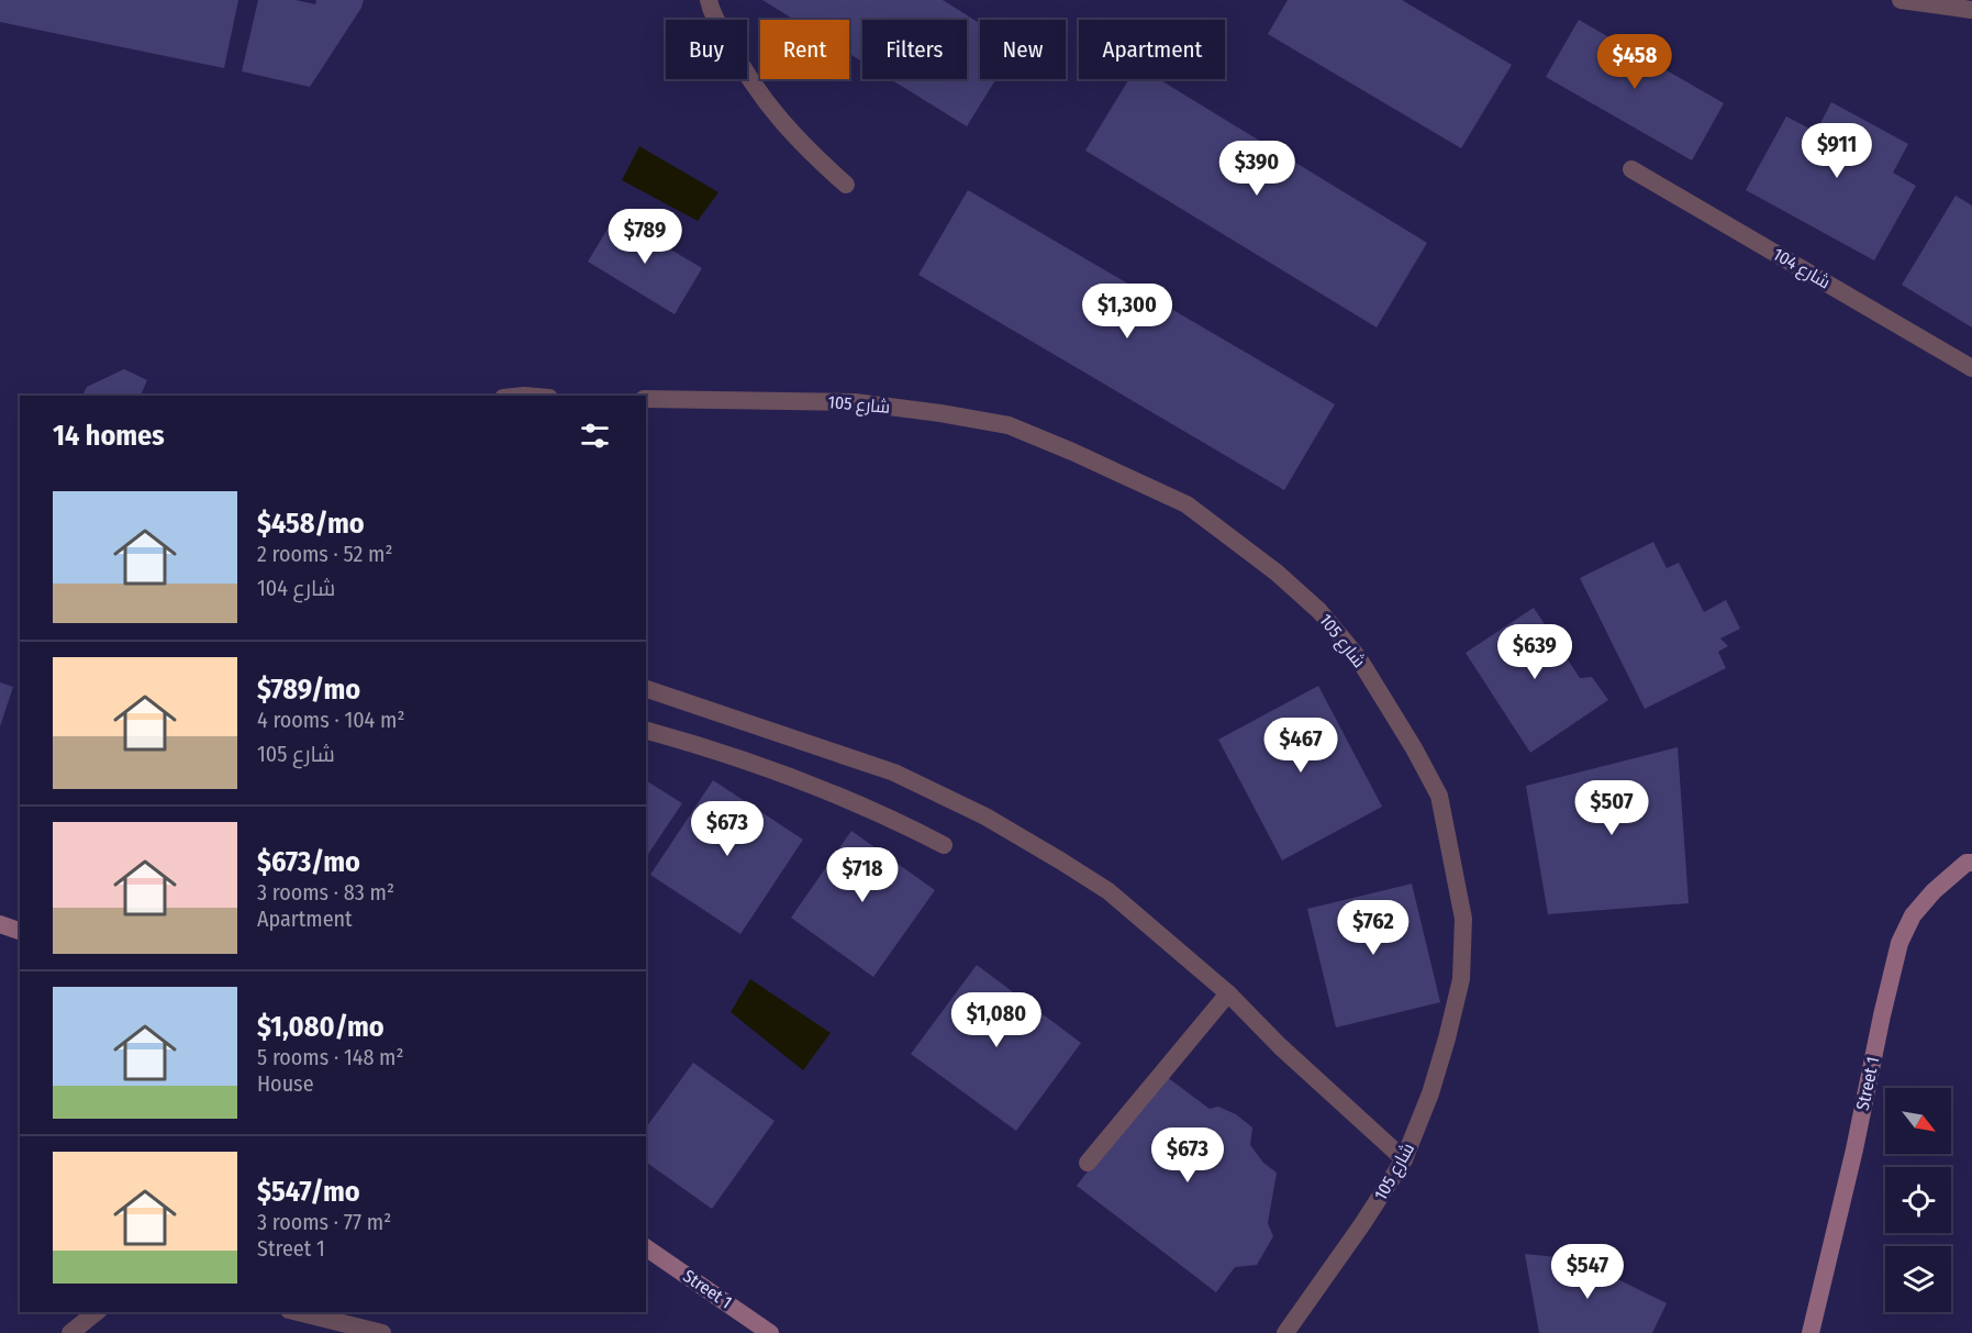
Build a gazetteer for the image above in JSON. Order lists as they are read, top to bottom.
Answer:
{
  "streets": {
    "main road": ["Street 1"],
    "street": ["شارع 104", "شارع 105"]
  },
  "north": "bottom right",
  "page": {
    "chip": [
      "Buy",
      "Rent",
      "Filters",
      "New",
      "Apartment"
    ],
    "price": [
      "$458",
      "$911",
      "$390",
      "$789",
      "$1,300",
      "$639",
      "$467",
      "$507",
      "$673",
      "$718",
      "$762",
      "$1,080",
      "$673",
      "$547"
    ],
    "heading": "14 homes",
    "list": [
      {
        "name": "$458/mo",
        "note": "2 rooms · 52 m² · شارع 104"
      },
      {
        "name": "$789/mo",
        "note": "4 rooms · 104 m² · شارع 105"
      },
      {
        "name": "$673/mo",
        "note": "3 rooms · 83 m² · Apartment"
      },
      {
        "name": "$1,080/mo",
        "note": "5 rooms · 148 m² · House"
      },
      {
        "name": "$547/mo",
        "note": "3 rooms · 77 m² · Street 1"
      }
    ]
  }
}
